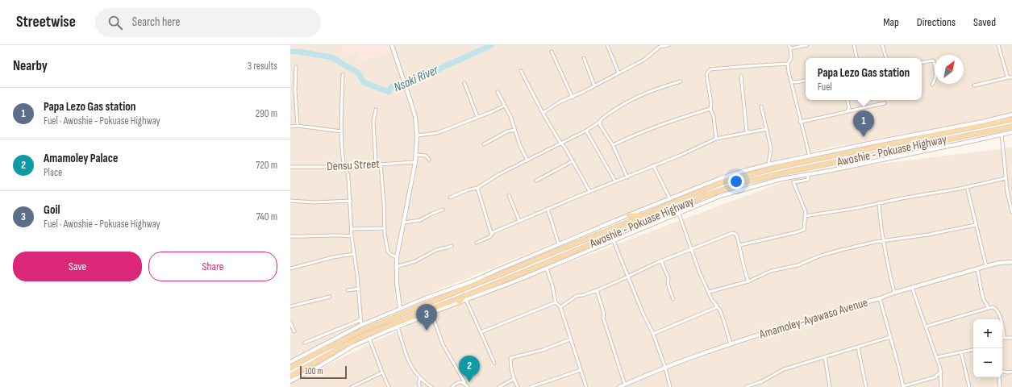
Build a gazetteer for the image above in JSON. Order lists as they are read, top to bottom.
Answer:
{
  "streets": {
    "main road": ["Awoshie - Pokuase Highway"],
    "street": ["Densu Street", "Amamoley-Ayawaso Avenue"]
  },
  "water": ["Nsaki River"],
  "scale_bar": "100 m",
  "north": "top right",
  "page": {
    "header": "Streetwise",
    "search": "Search here",
    "nav": ["Map", "Directions", "Saved"],
    "heading": ["Nearby", "3 results"],
    "popup": ["Papa Lezo Gas station", "Fuel"],
    "list": [
      {
        "mark": "1",
        "name": "Papa Lezo Gas station",
        "note": "Fuel · Awoshie - Pokuase Highway",
        "value": "290 m"
      },
      {
        "mark": "2",
        "name": "Amamoley Palace",
        "note": "Place",
        "value": "720 m"
      },
      {
        "mark": "3",
        "name": "Goil",
        "note": "Fuel · Awoshie - Pokuase Highway",
        "value": "740 m"
      }
    ],
    "pins": ["1", "3", "2"],
    "buttons": ["Save", "Share"],
    "map_buttons": ["+", "−"],
    "scale": "100 m"
  }
}
